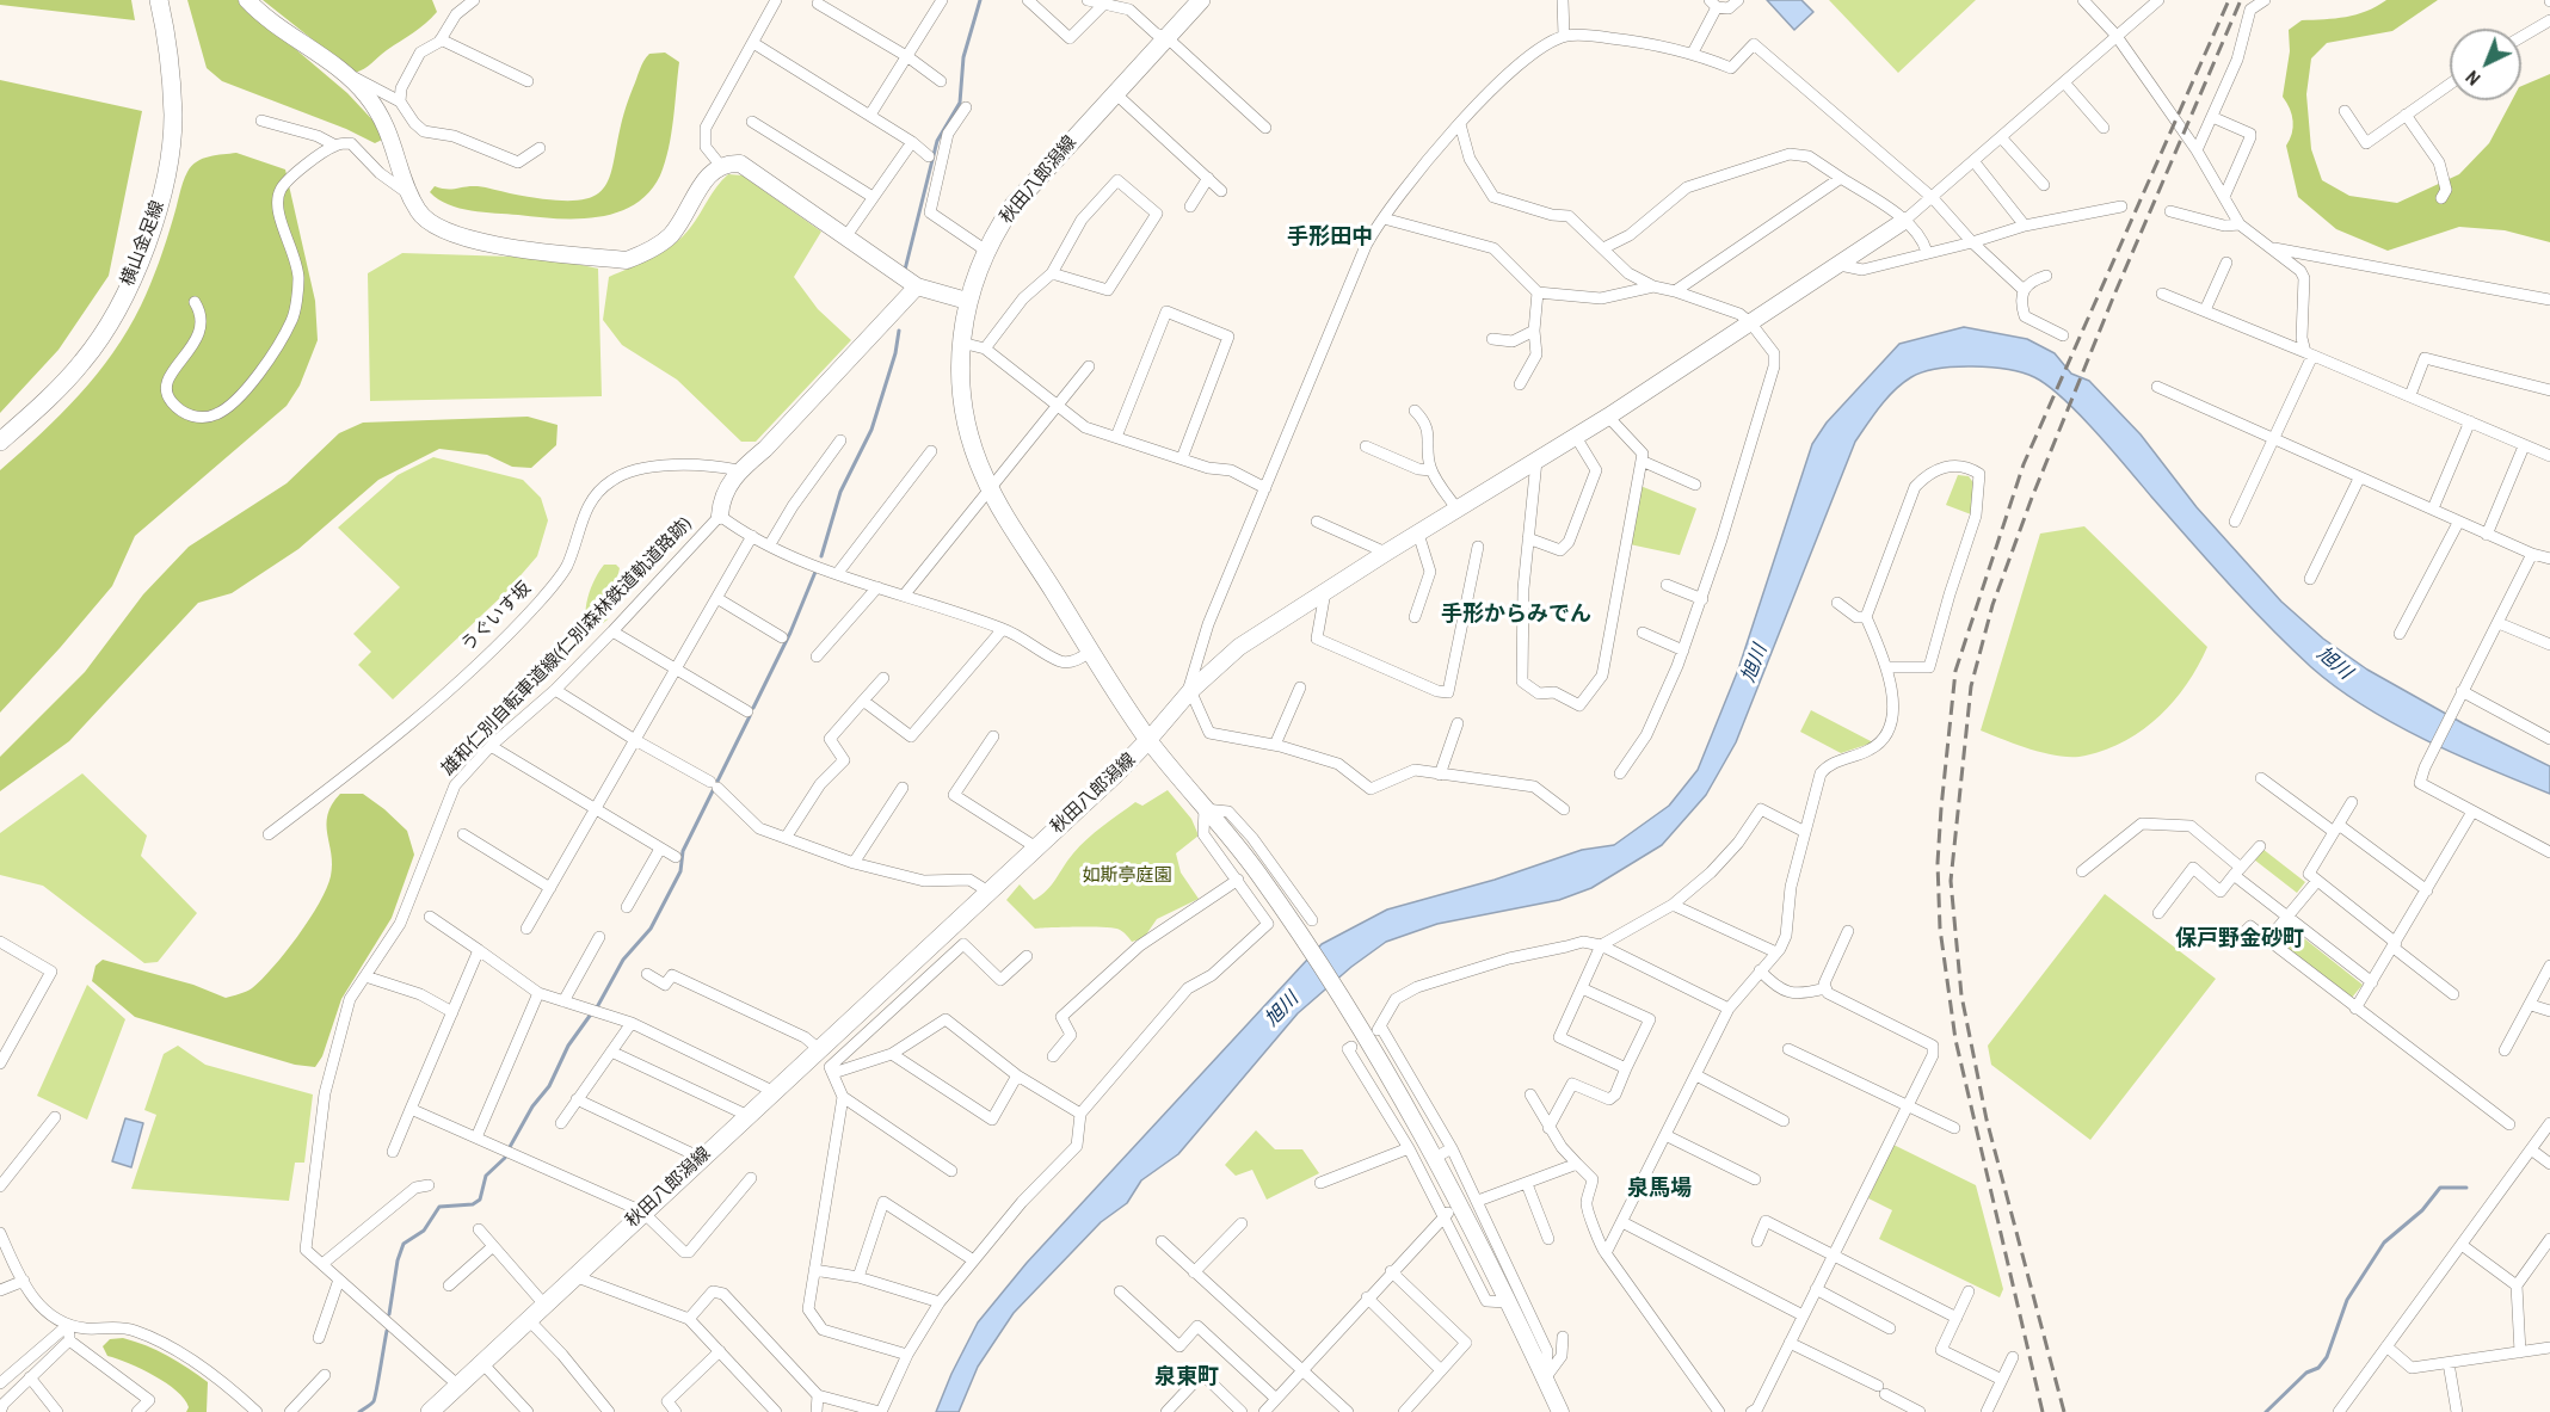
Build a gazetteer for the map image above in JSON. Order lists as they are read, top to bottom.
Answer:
{
  "streets": {
    "main road": ["秋田八郎潟線", "横山金足線"],
    "street": ["うぐいす坂", "雄和仁別自転車道線(仁別森林鉄道軌道路跡)"]
  },
  "districts": [
    "手形田中",
    "手形からみでん",
    "保戸野金砂町",
    "泉馬場",
    "泉東町"
  ],
  "water": ["旭川"],
  "parks": ["如斯亭庭園"],
  "north": "bottom left"
}
